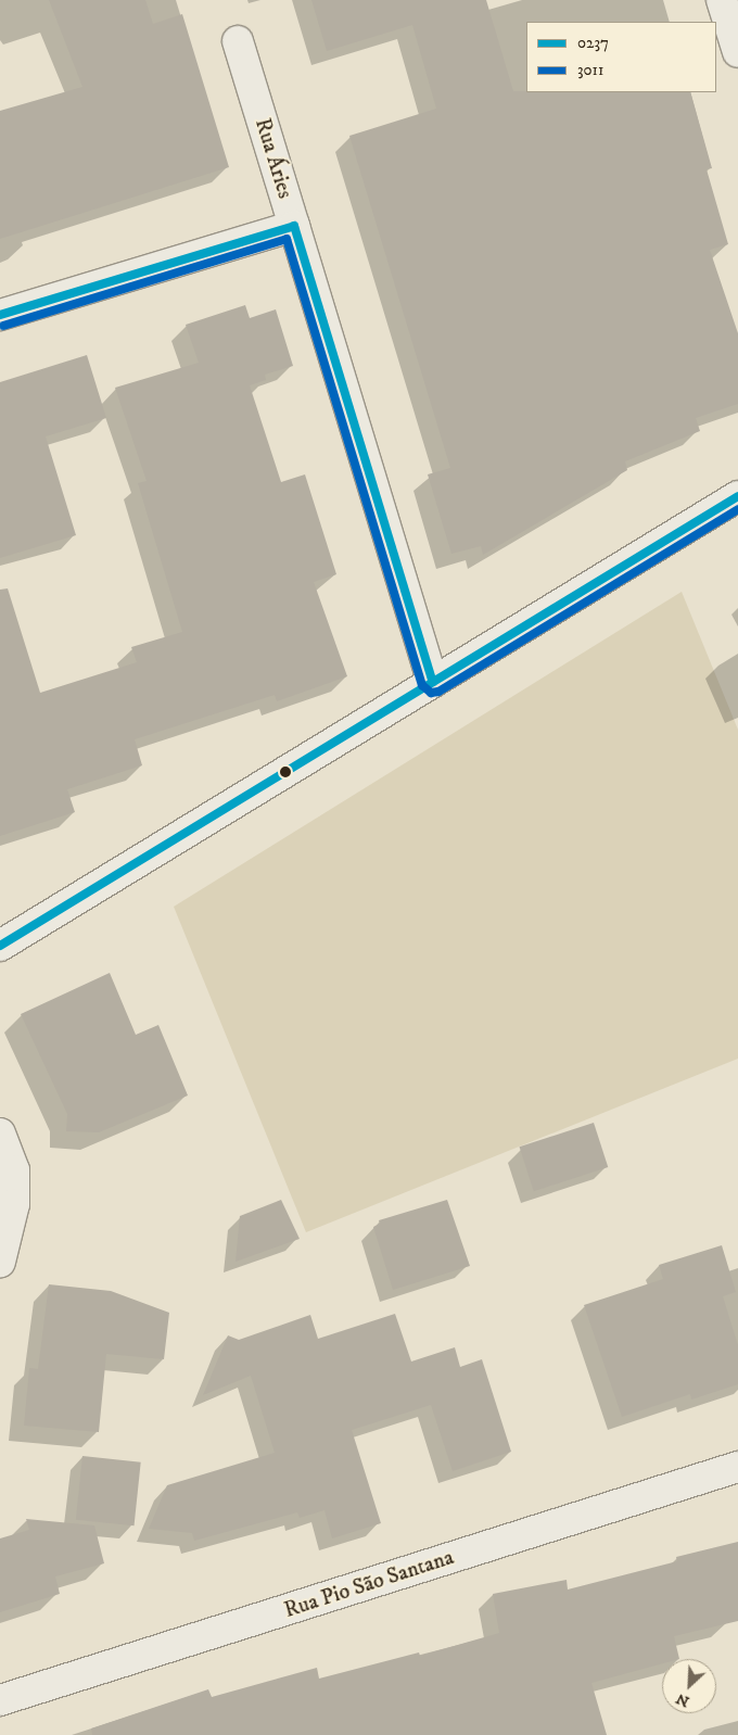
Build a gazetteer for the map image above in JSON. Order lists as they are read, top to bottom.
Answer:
{
  "streets": {
    "street": ["Rua Áries", "Rua Pio São Santana"]
  },
  "lines": ["transit line 0237", "transit line 3011"],
  "legend": ["0237", "3011"],
  "north": "bottom left"
}
